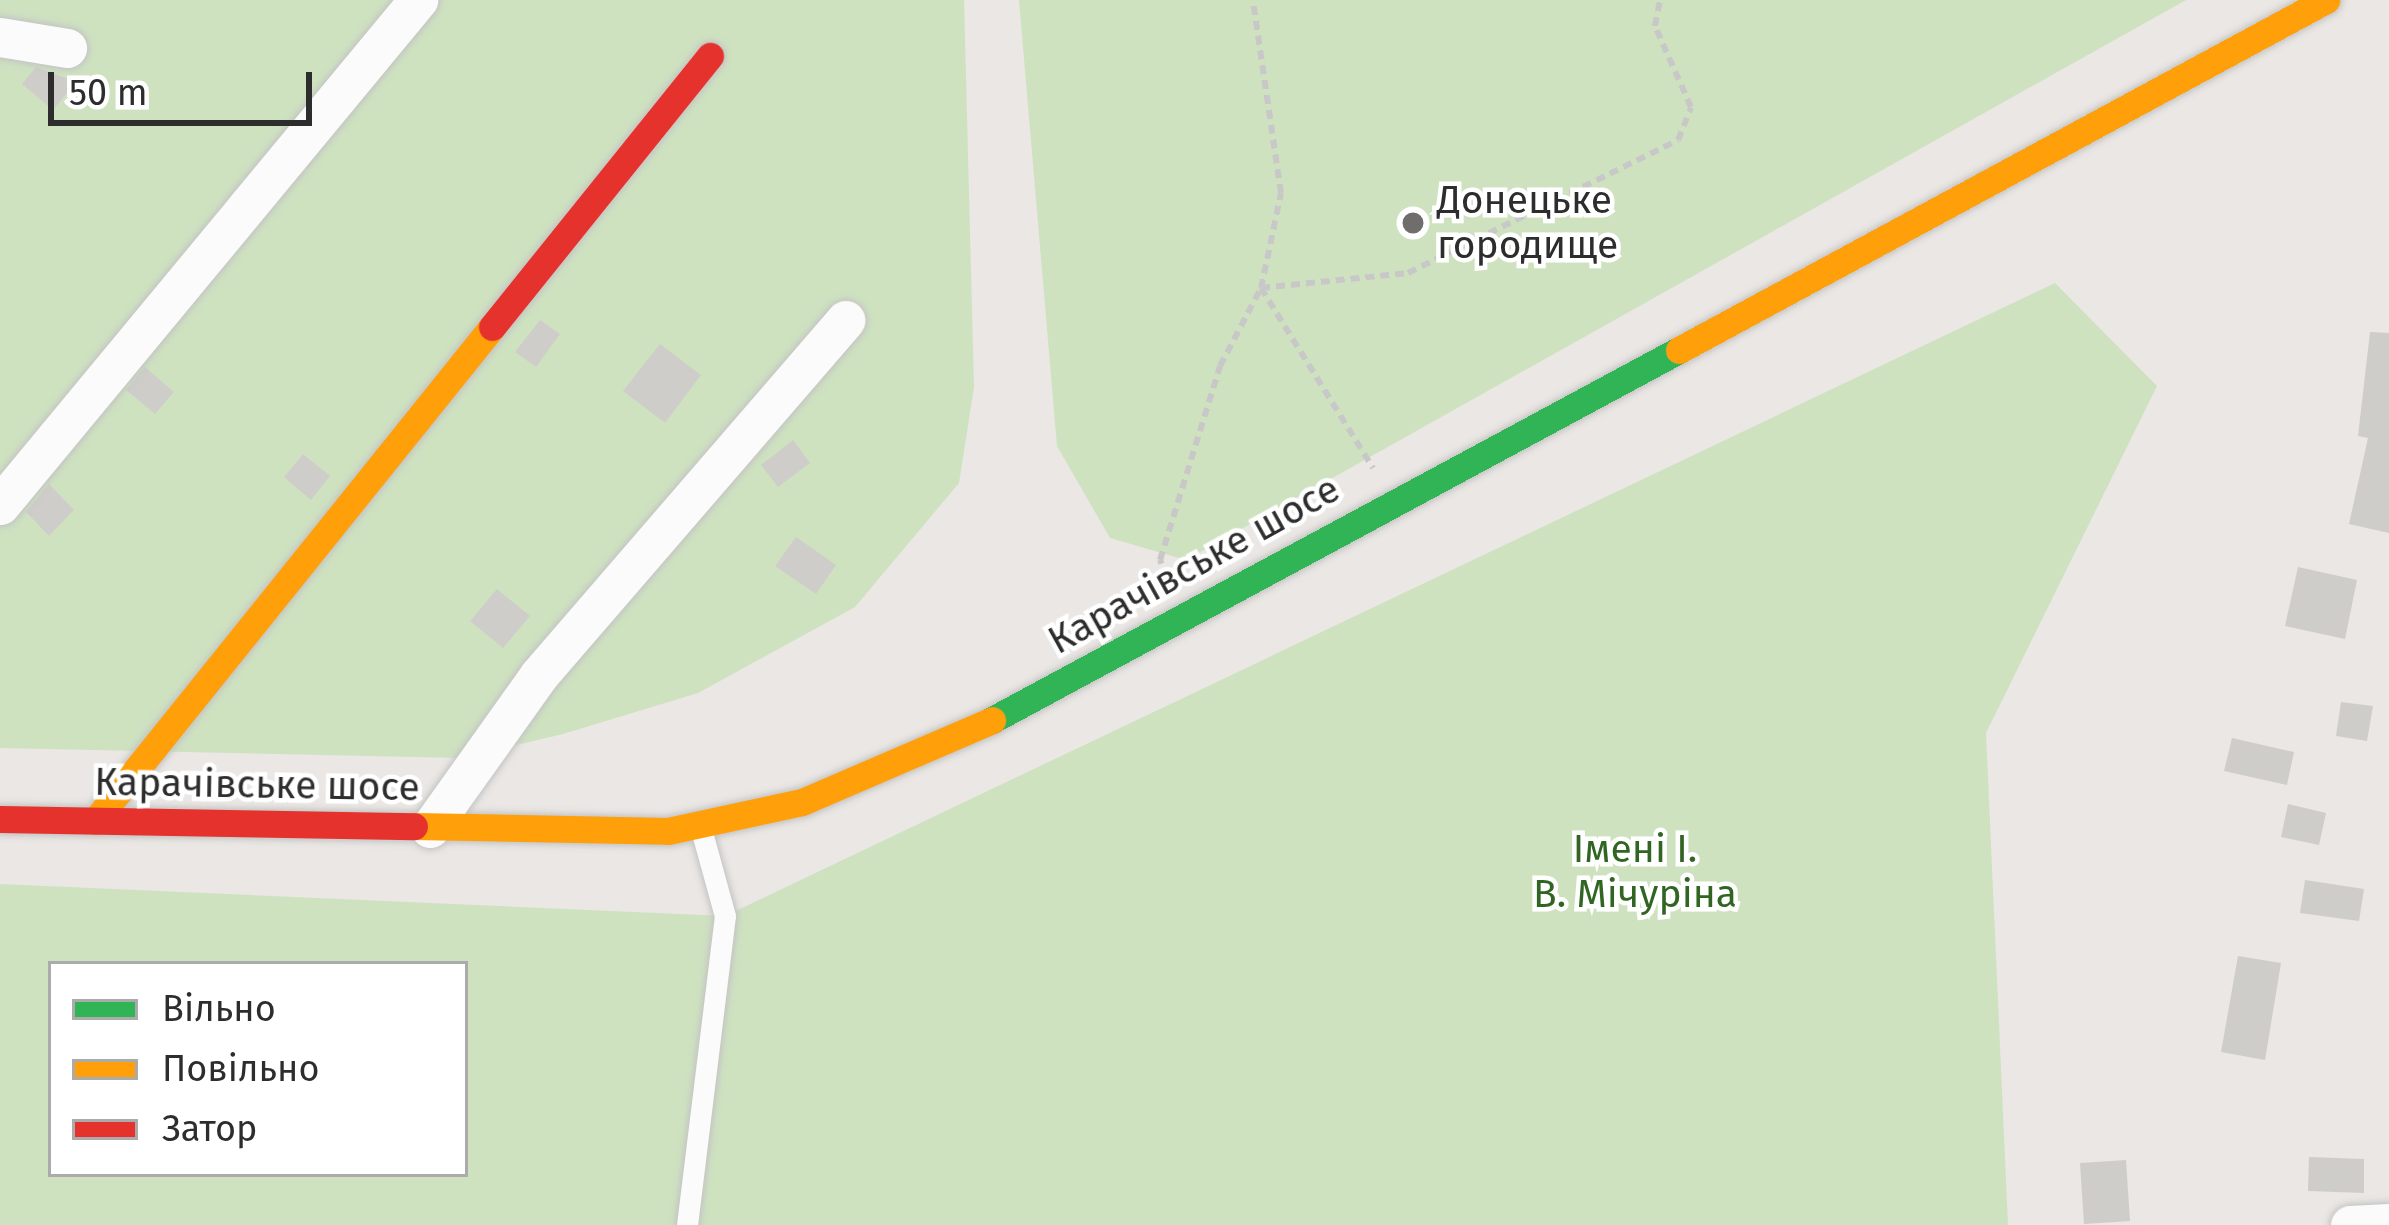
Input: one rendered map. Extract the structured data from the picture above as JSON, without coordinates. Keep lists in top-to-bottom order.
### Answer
{
  "streets": {
    "main road": ["Карачівське шосе"]
  },
  "parks": ["Імені І. В. Мічуріна"],
  "places": ["Донецьке городище"],
  "legend": ["Вільно", "Повільно", "Затор"],
  "scale_bar": "50 m"
}
